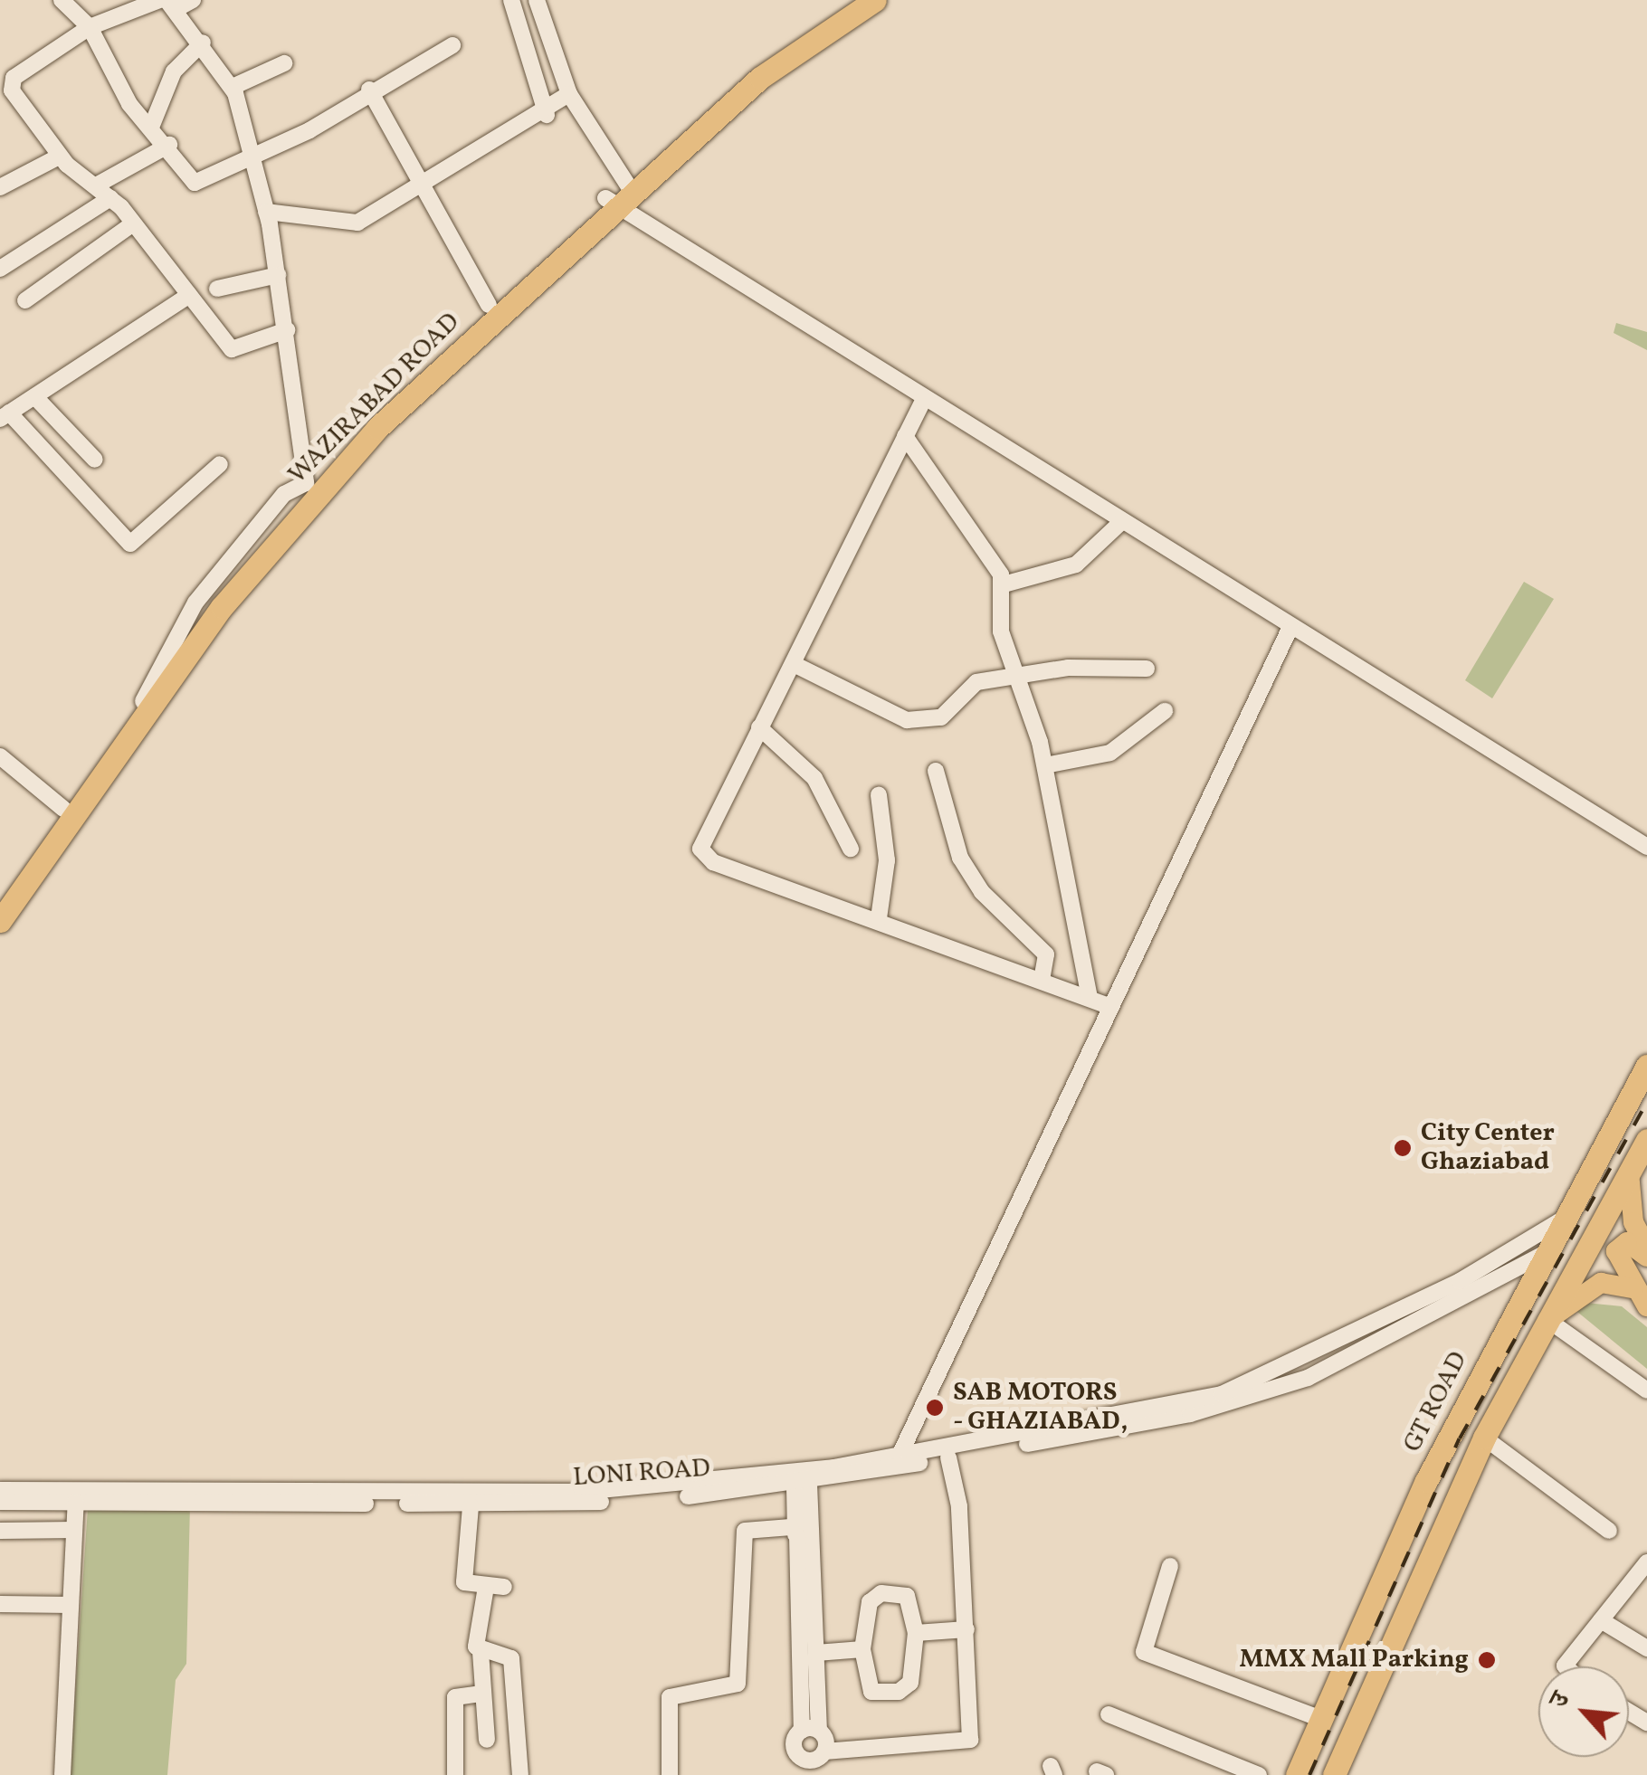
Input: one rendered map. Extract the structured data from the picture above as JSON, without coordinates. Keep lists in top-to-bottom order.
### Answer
{
  "streets": {
    "highway": ["WAZIRABAD ROAD", "GT ROAD"],
    "street": ["LONI ROAD"]
  },
  "places": ["City Center Ghaziabad", "SAB MOTORS - GHAZIABAD,", "MMX Mall Parking"],
  "north": "top left"
}
